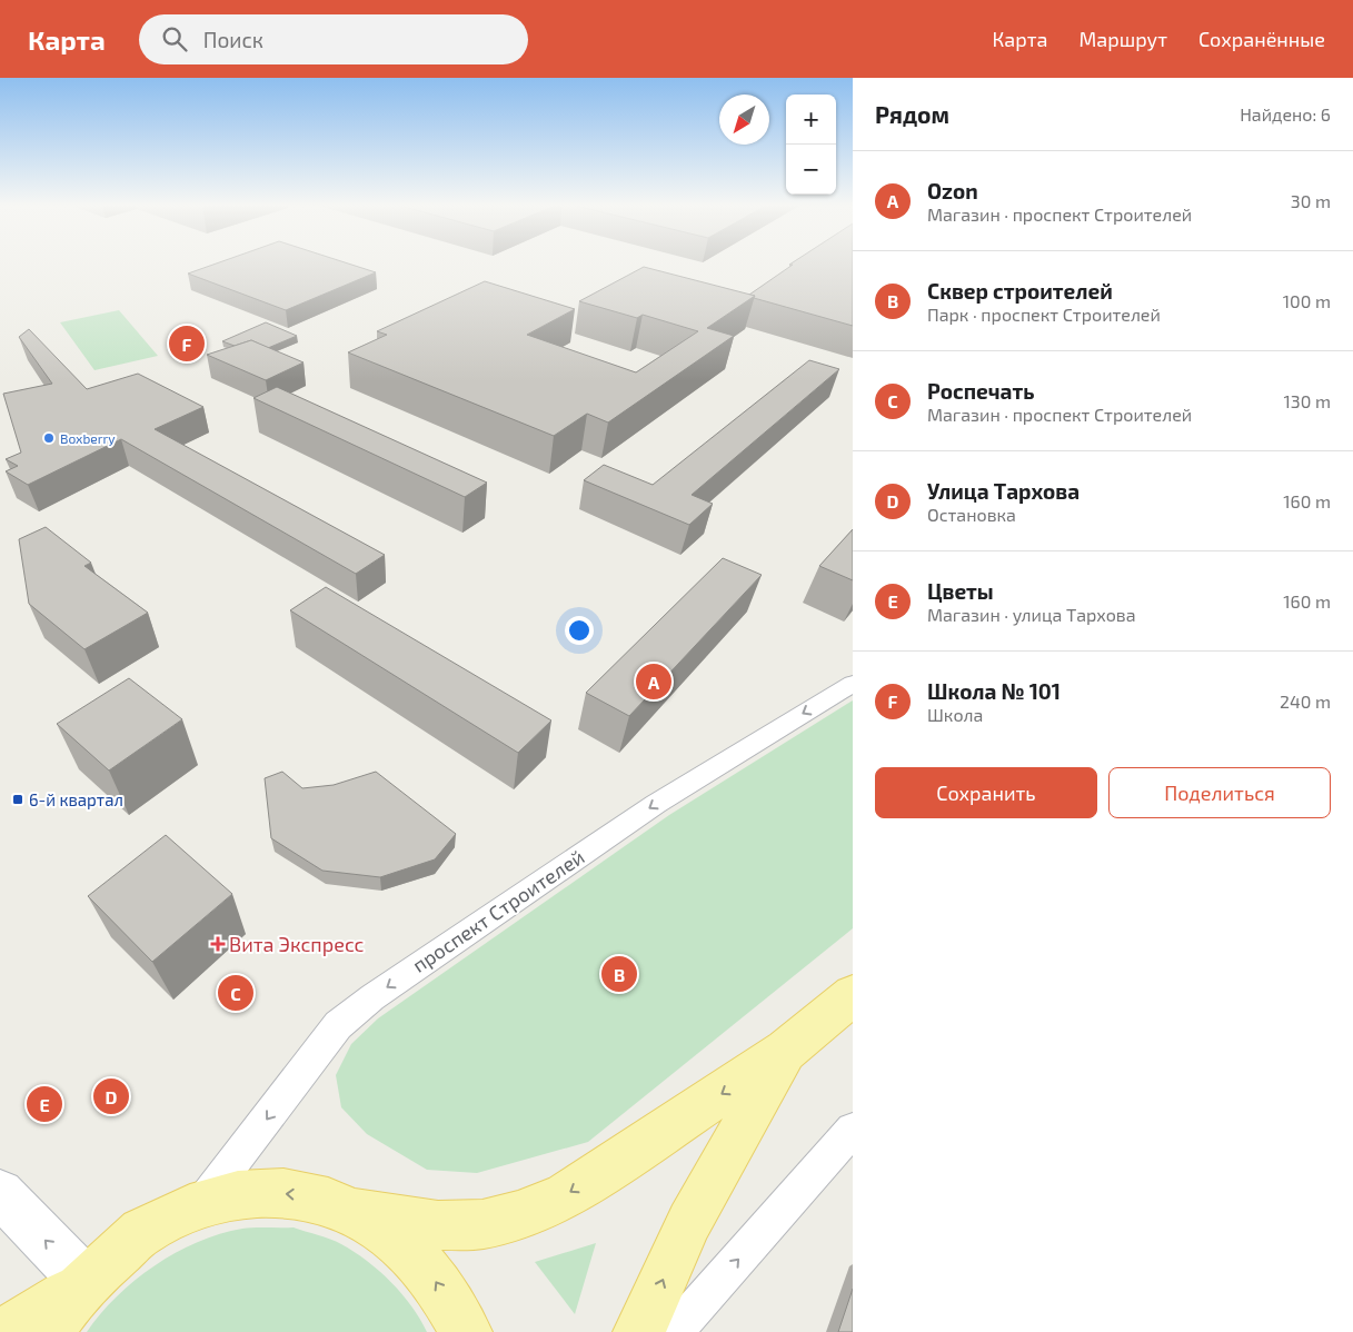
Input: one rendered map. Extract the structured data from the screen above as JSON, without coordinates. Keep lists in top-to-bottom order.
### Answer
{
  "streets": {
    "street": ["проспект Строителей"]
  },
  "one_way": ["проспект Строителей"],
  "places": {
    "other": ["Boxberry"],
    "transit": ["6-й квартал"],
    "health": ["Вита Экспресс"]
  },
  "north": "bottom left",
  "page": {
    "header": "Карта",
    "search": "Поиск",
    "nav": ["Карта", "Маршрут", "Сохранённые"],
    "heading": ["Рядом", "Найдено: 6"],
    "map_buttons": ["+", "−"],
    "list": [
      {
        "mark": "A",
        "name": "Ozon",
        "note": "Магазин · проспект Строителей",
        "value": "30 m"
      },
      {
        "mark": "B",
        "name": "Cквер cтроителей",
        "note": "Парк · проспект Строителей",
        "value": "100 m"
      },
      {
        "mark": "C",
        "name": "Роспечать",
        "note": "Магазин · проспект Строителей",
        "value": "130 m"
      },
      {
        "mark": "D",
        "name": "Улица Тархова",
        "note": "Остановка",
        "value": "160 m"
      },
      {
        "mark": "E",
        "name": "Цветы",
        "note": "Магазин · улица Тархова",
        "value": "160 m"
      },
      {
        "mark": "F",
        "name": "Школа № 101",
        "note": "Школа",
        "value": "240 m"
      }
    ],
    "pins": [
      "F",
      "A",
      "B",
      "C",
      "D",
      "E"
    ],
    "buttons": ["Сохранить", "Поделиться"]
  }
}
